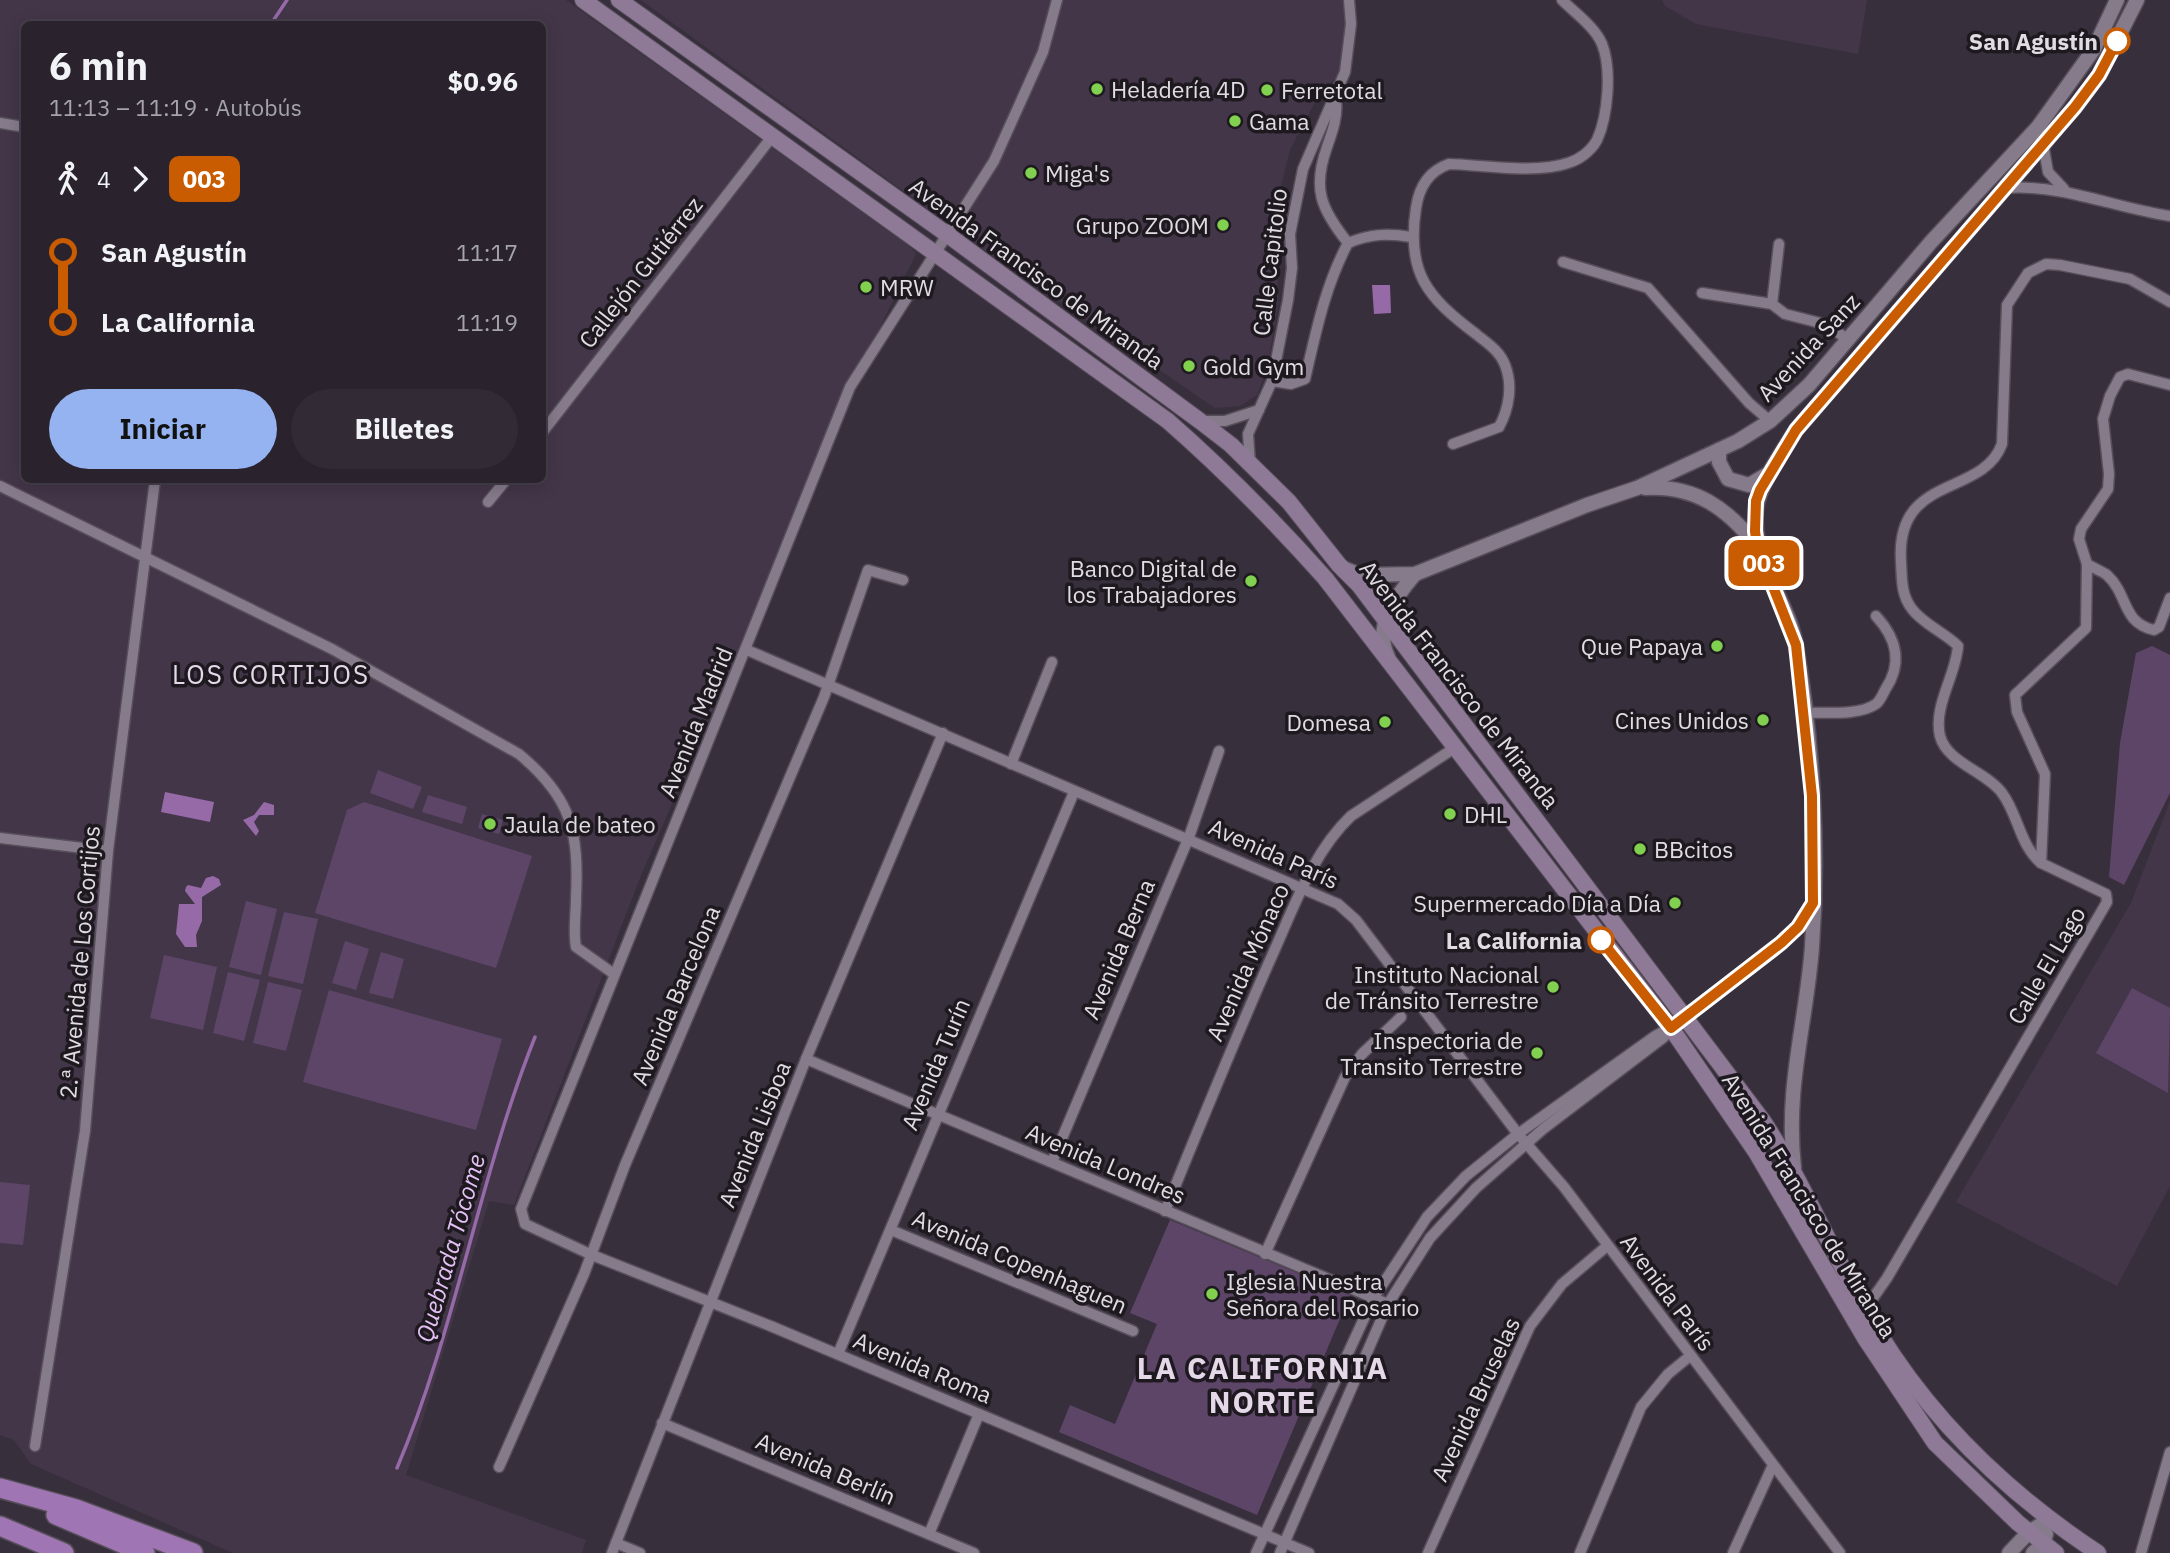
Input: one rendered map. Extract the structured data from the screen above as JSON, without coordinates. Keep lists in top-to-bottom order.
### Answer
{
  "streets": {
    "main road": ["Avenida Francisco de Miranda"],
    "street": [
      "Calle Capitolio",
      "Callejón Gutiérrez",
      "Avenida Sanz",
      "Avenida Madrid",
      "Avenida París",
      "Avenida Berna",
      "2.ª Avenida de Los Cortijos",
      "Avenida Mónaco",
      "Calle El Lago",
      "Avenida Barcelona",
      "Avenida Turín",
      "Avenida Lisboa",
      "Avenida Londres",
      "Avenida Copenhaguen",
      "Avenida Roma",
      "Avenida Bruselas",
      "Avenida Berlín"
    ]
  },
  "crossings": [
    ["Calle Capitolio", "Avenida Francisco de Miranda"],
    ["Callejón Gutiérrez", "Avenida Francisco de Miranda"],
    ["Avenida Francisco de Miranda", "Avenida Madrid"],
    ["Avenida Francisco de Miranda", "Avenida Mónaco"],
    ["Avenida Francisco de Miranda", "Calle El Lago"],
    ["Avenida Madrid", "Avenida París"],
    ["Avenida Madrid", "Avenida Roma"],
    ["Avenida París", "Avenida Berna"],
    ["Avenida París", "Avenida Mónaco"],
    ["Avenida París", "Avenida Barcelona"],
    ["Avenida París", "Avenida Turín"],
    ["Avenida París", "Avenida Lisboa"],
    ["Avenida París", "Avenida Bruselas"],
    ["Avenida Berna", "Avenida Londres"],
    ["Avenida Mónaco", "Avenida Londres"],
    ["Avenida Barcelona", "Avenida Roma"],
    ["Avenida Turín", "Avenida Londres"],
    ["Avenida Turín", "Avenida Copenhaguen"],
    ["Avenida Turín", "Avenida Roma"],
    ["Avenida Lisboa", "Avenida Londres"],
    ["Avenida Lisboa", "Avenida Roma"],
    ["Avenida Lisboa", "Avenida Berlín"]
  ],
  "districts": ["LOS CORTIJOS", "LA CALIFORNIA NORTE"],
  "water": ["Quebrada Tócome"],
  "places": [
    "San Agustín",
    "Heladería 4D",
    "Ferretotal",
    "Gama",
    "Miga's",
    "Grupo ZOOM",
    "MRW",
    "Gold Gym",
    "Banco Digital de los Trabajadores",
    "Que Papaya",
    "Cines Unidos",
    "Domesa",
    "DHL",
    "Jaula de bateo",
    "BBcitos",
    "Supermercado Día a Día",
    "La California",
    "Instituto Nacional de Tránsito Terrestre",
    "Inspectoria de Transito Terrestre",
    "Iglesia Nuestra Señora del Rosario"
  ],
  "lines": ["bus line 003"],
  "page": {
    "on_map": "003",
    "heading": ["6 min", "11:13 – 11:19 · Autobús", "$0.96"],
    "legs": ["4", "003"],
    "list": [
      {
        "name": "San Agustín",
        "value": "11:17"
      },
      {
        "name": "La California",
        "value": "11:19"
      }
    ],
    "buttons": ["Iniciar", "Billetes"]
  }
}
